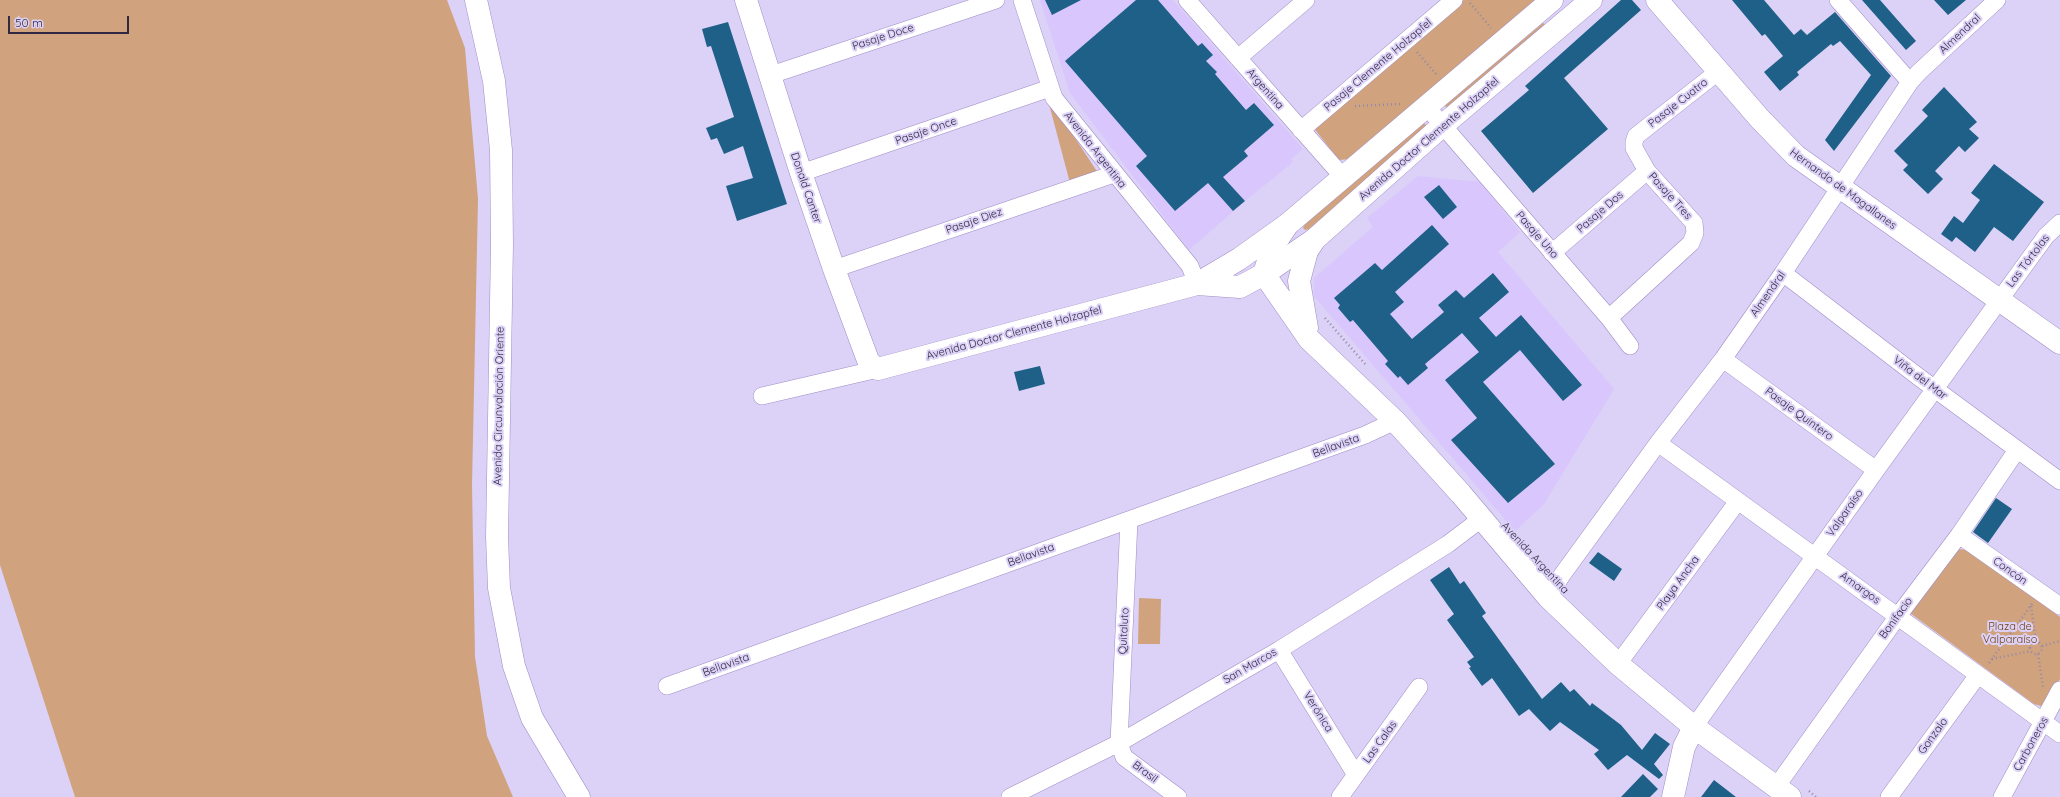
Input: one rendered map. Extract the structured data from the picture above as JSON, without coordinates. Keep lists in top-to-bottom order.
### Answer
{
  "streets": {
    "main road": [
      "Avenida Doctor Clemente Holzapfel",
      "Avenida Argentina",
      "Donald Canter",
      "Hernando de Magallanes",
      "Avenida Circunvalación Oriente"
    ],
    "street": [
      "Almendral",
      "Pasaje Doce",
      "Pasaje Clemente Holzapfel",
      "Argentina",
      "Pasaje Cuatro",
      "Pasaje Once",
      "Pasaje Tres",
      "Pasaje Dos",
      "Pasaje Diez",
      "Pasaje Uno",
      "Las Tórtolas",
      "Viña del Mar",
      "Pasaje Quintero",
      "Bellavista",
      "Valparaíso",
      "Concón",
      "Playa Ancha",
      "Amargos",
      "Bonifacio",
      "Quitaluto",
      "San Marcos",
      "Verónica",
      "Gonzalo",
      "Las Calas",
      "Carboneros",
      "Brasil"
    ]
  },
  "crossings": [
    ["Almendral", "Avenida Argentina"],
    ["Almendral", "Hernando de Magallanes"],
    ["Almendral", "Viña del Mar"],
    ["Almendral", "Pasaje Quintero"],
    ["Almendral", "Amargos"],
    ["Pasaje Doce", "Donald Canter"],
    ["Pasaje Clemente Holzapfel", "Argentina"],
    ["Pasaje Cuatro", "Hernando de Magallanes"],
    ["Pasaje Cuatro", "Pasaje Tres"],
    ["Pasaje Once", "Avenida Argentina"],
    ["Pasaje Once", "Donald Canter"],
    ["Avenida Doctor Clemente Holzapfel", "Avenida Argentina"],
    ["Avenida Doctor Clemente Holzapfel", "Donald Canter"],
    ["Avenida Doctor Clemente Holzapfel", "Pasaje Uno"],
    ["Avenida Argentina", "Pasaje Diez"],
    ["Avenida Argentina", "Bellavista"],
    ["Avenida Argentina", "Valparaíso"],
    ["Avenida Argentina", "Playa Ancha"],
    ["Avenida Argentina", "Bonifacio"],
    ["Avenida Argentina", "San Marcos"],
    ["Donald Canter", "Pasaje Diez"],
    ["Hernando de Magallanes", "Las Tórtolas"],
    ["Hernando de Magallanes", "Valparaíso"],
    ["Pasaje Tres", "Pasaje Dos"],
    ["Pasaje Tres", "Pasaje Uno"],
    ["Pasaje Dos", "Pasaje Uno"],
    ["Las Tórtolas", "Valparaíso"],
    ["Viña del Mar", "Valparaíso"],
    ["Viña del Mar", "Bonifacio"],
    ["Pasaje Quintero", "Valparaíso"],
    ["Bellavista", "Quitaluto"],
    ["Valparaíso", "Amargos"],
    ["Concón", "Bonifacio"],
    ["Playa Ancha", "Amargos"],
    ["Amargos", "Bonifacio"],
    ["Amargos", "Gonzalo"],
    ["Amargos", "Carboneros"],
    ["Quitaluto", "San Marcos"],
    ["Quitaluto", "Brasil"],
    ["San Marcos", "Verónica"],
    ["San Marcos", "Brasil"],
    ["Verónica", "Las Calas"]
  ],
  "parks": ["Plaza de Valparaíso"],
  "scale_bar": "50 m"
}
